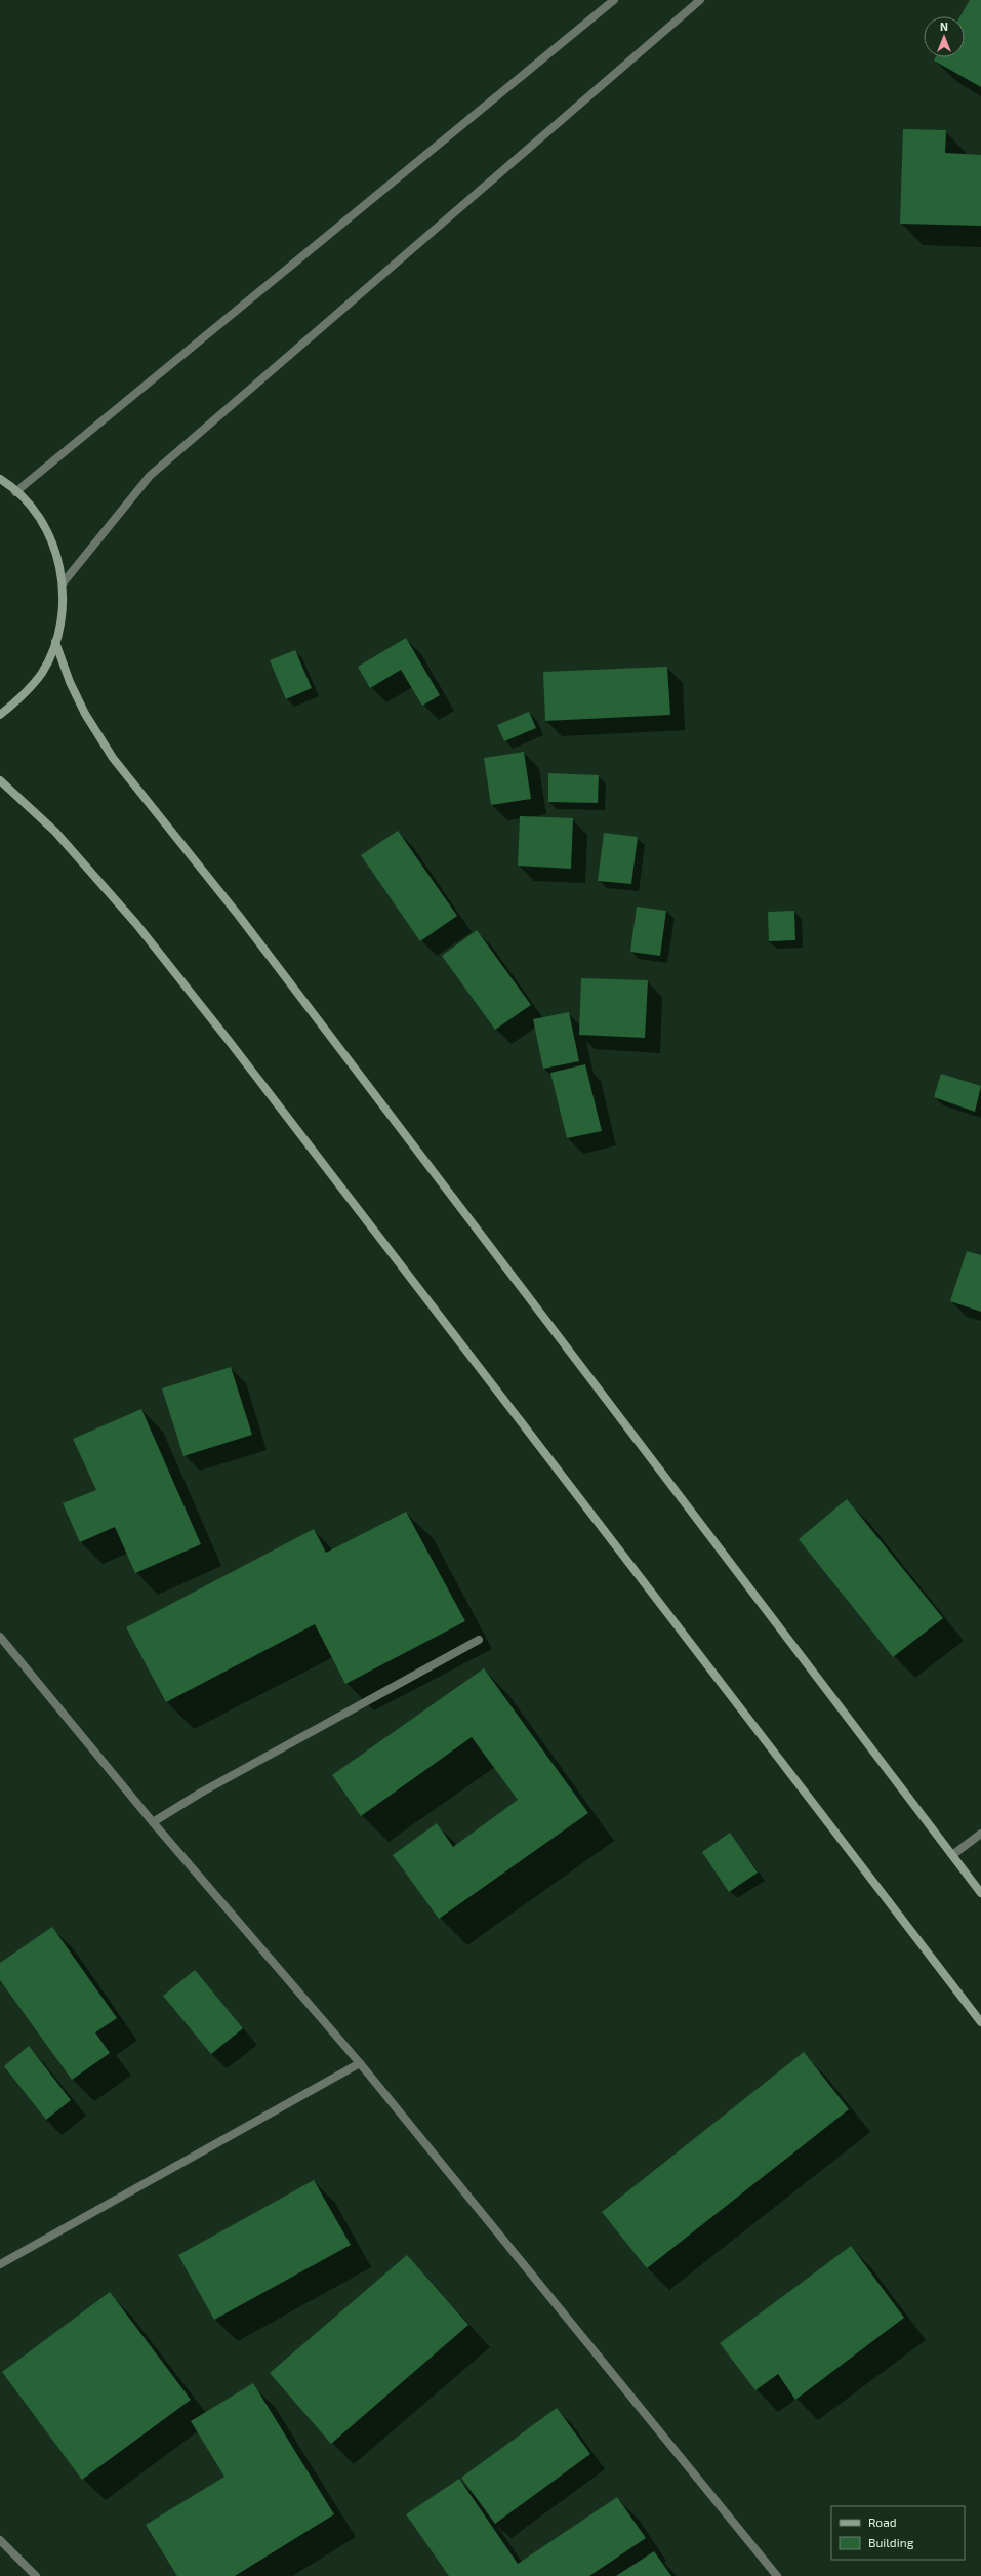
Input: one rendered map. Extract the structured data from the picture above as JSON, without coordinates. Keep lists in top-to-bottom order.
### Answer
{
  "legend": ["Road", "Building"],
  "north": "top"
}
